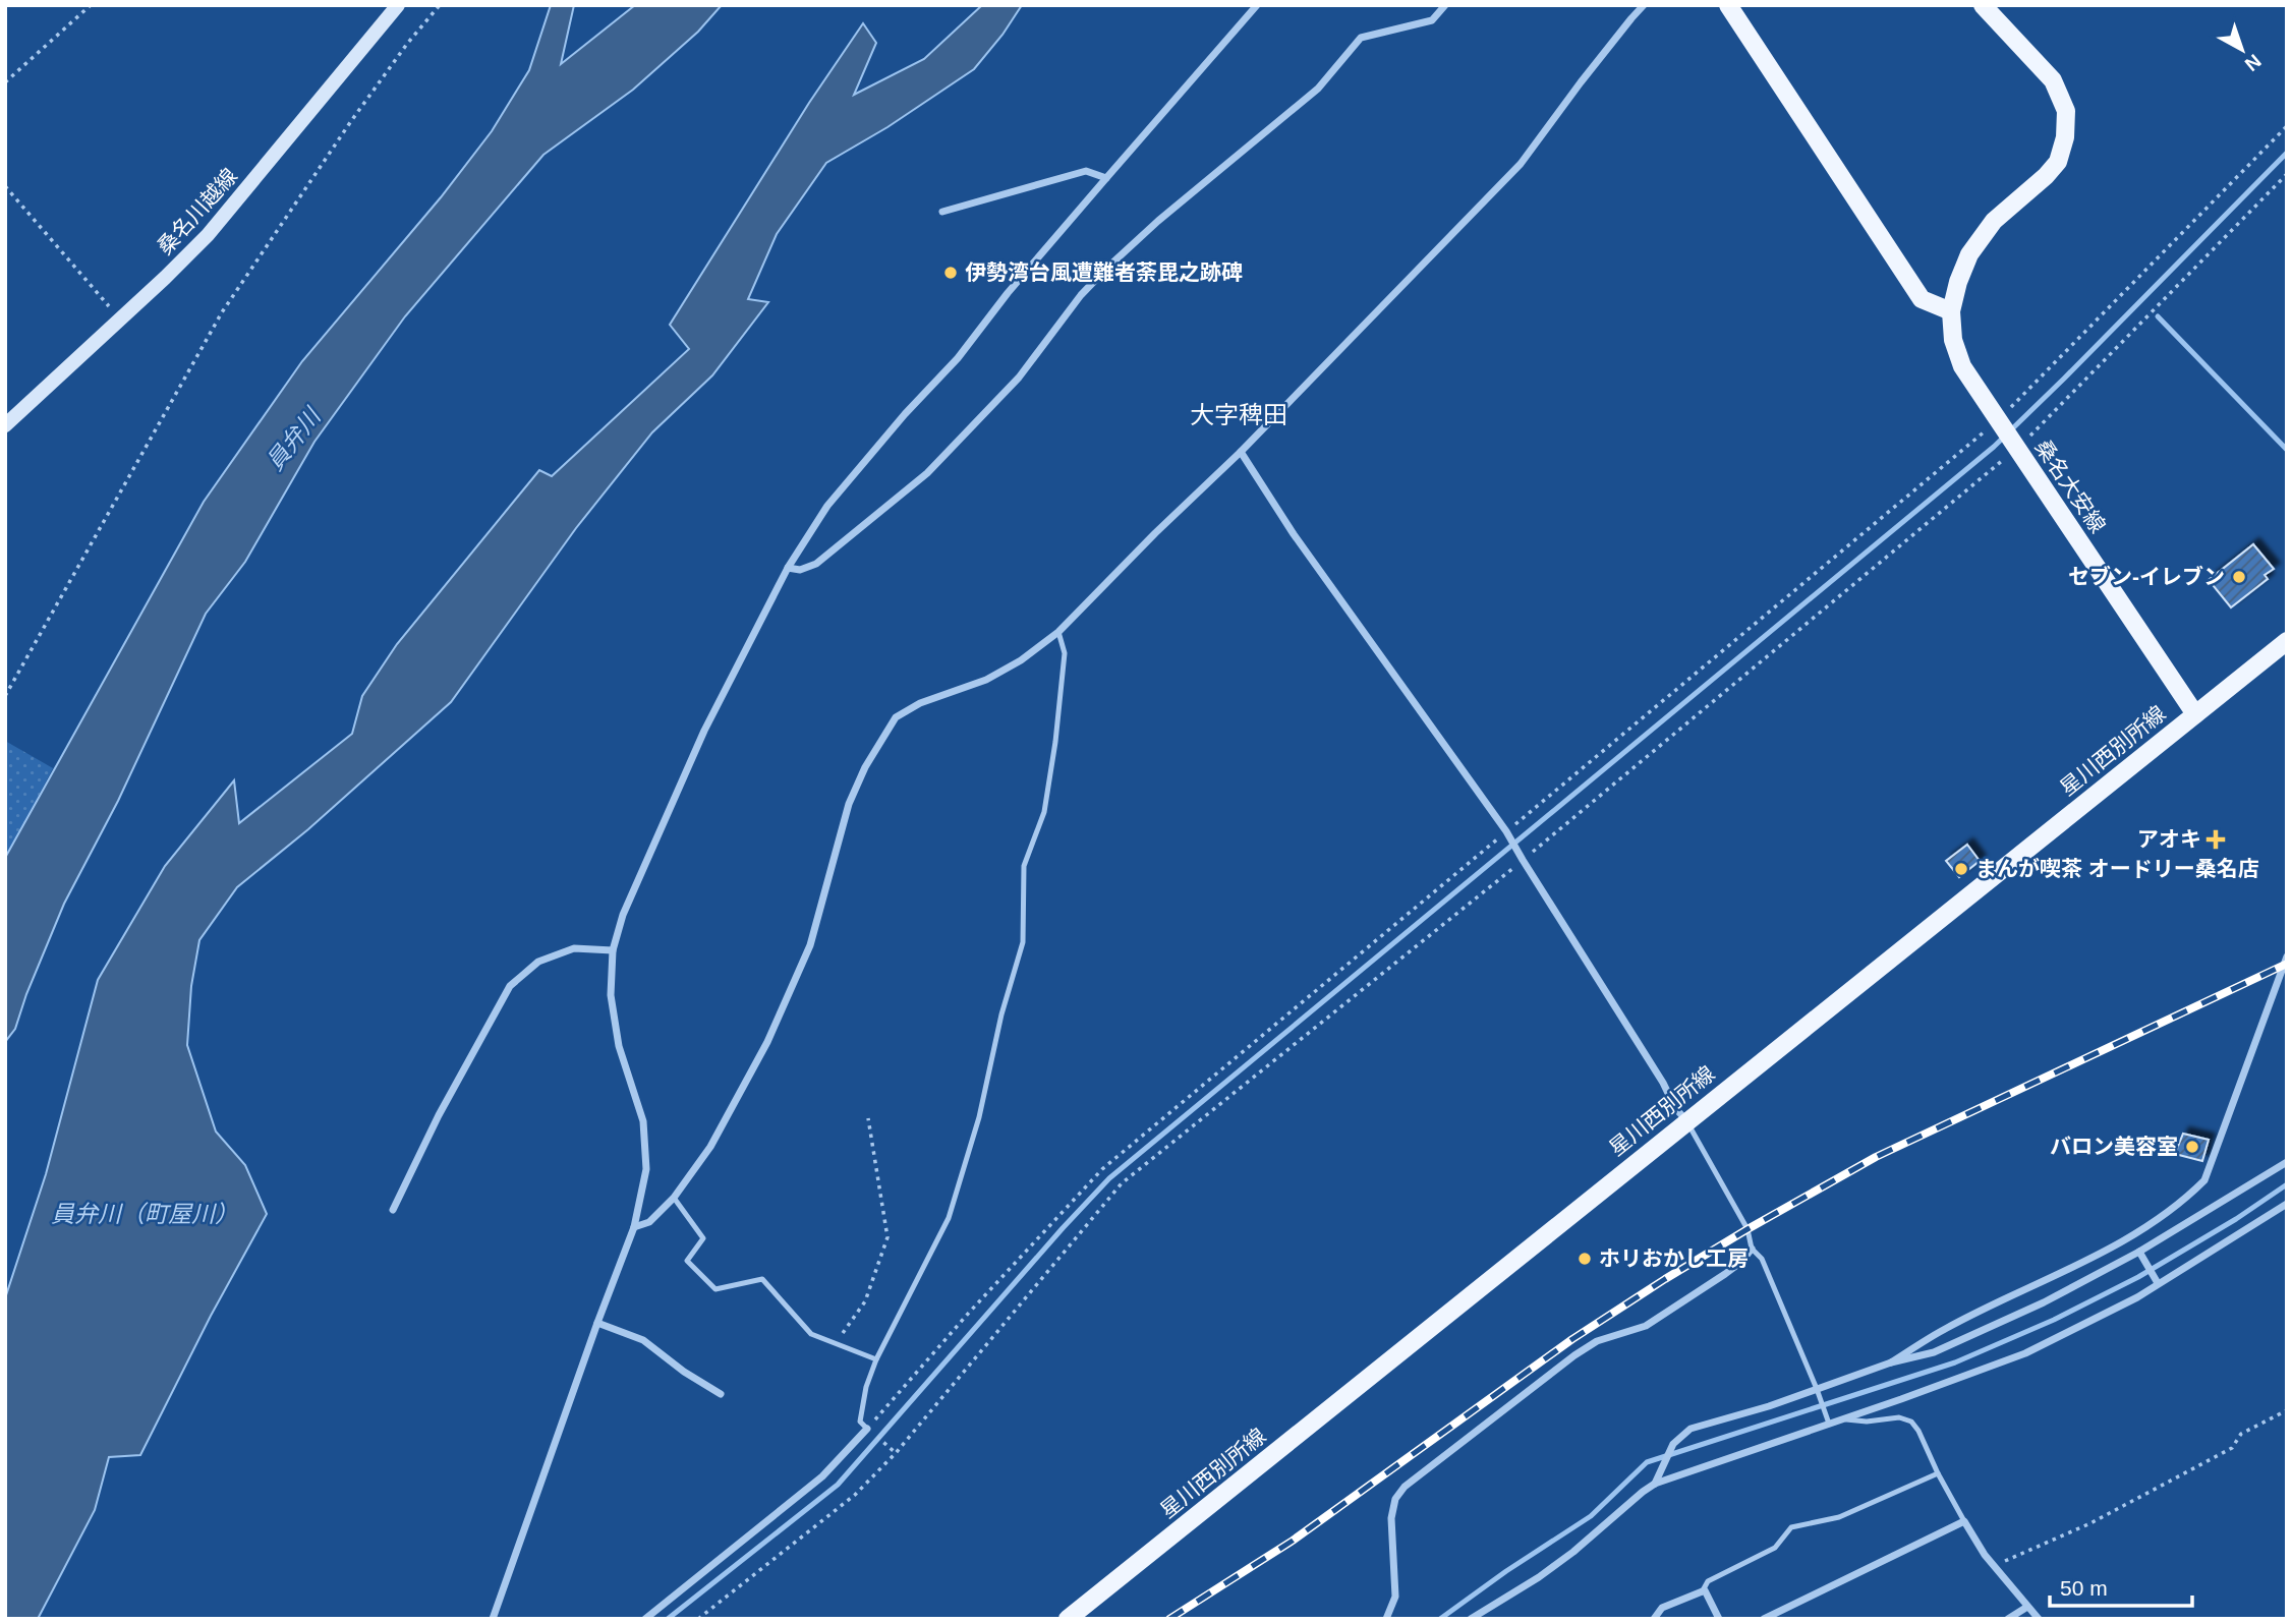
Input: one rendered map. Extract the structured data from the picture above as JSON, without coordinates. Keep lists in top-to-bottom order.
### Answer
{
  "streets": {
    "main road": ["桑名川越線", "桑名大安線", "星川西別所線"]
  },
  "crossings": [
    ["桑名大安線", "星川西別所線"]
  ],
  "districts": ["大字稗田"],
  "water": ["員弁川", "員弁川（町屋川）"],
  "places": {
    "other": [
      "伊勢湾台風遭難者荼毘之跡碑",
      "セブン-イレブン",
      "まんが喫茶 オードリー桑名店",
      "バロン美容室",
      "ホリおかし工房"
    ],
    "health": ["アオキ"]
  },
  "scale_bar": "50 m",
  "north": "bottom right"
}
